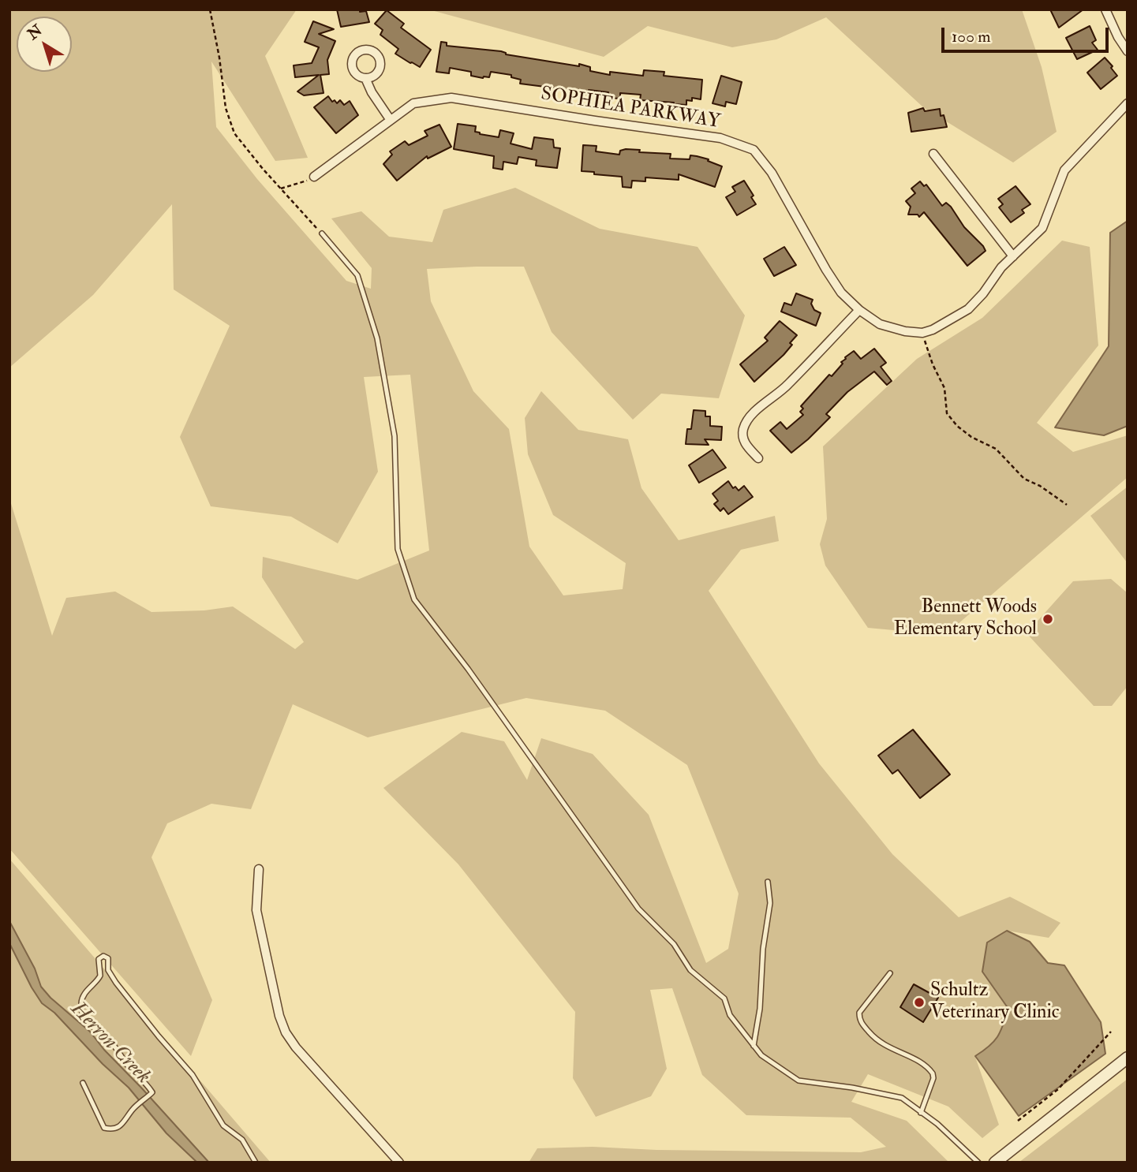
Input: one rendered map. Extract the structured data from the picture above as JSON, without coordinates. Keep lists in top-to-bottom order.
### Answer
{
  "streets": {
    "street": ["SOPHIEA PARKWAY"]
  },
  "water": ["Herron Creek"],
  "places": ["Bennett Woods Elementary School", "Schultz Veterinary Clinic"],
  "scale_bar": "100 m",
  "north": "top left"
}
